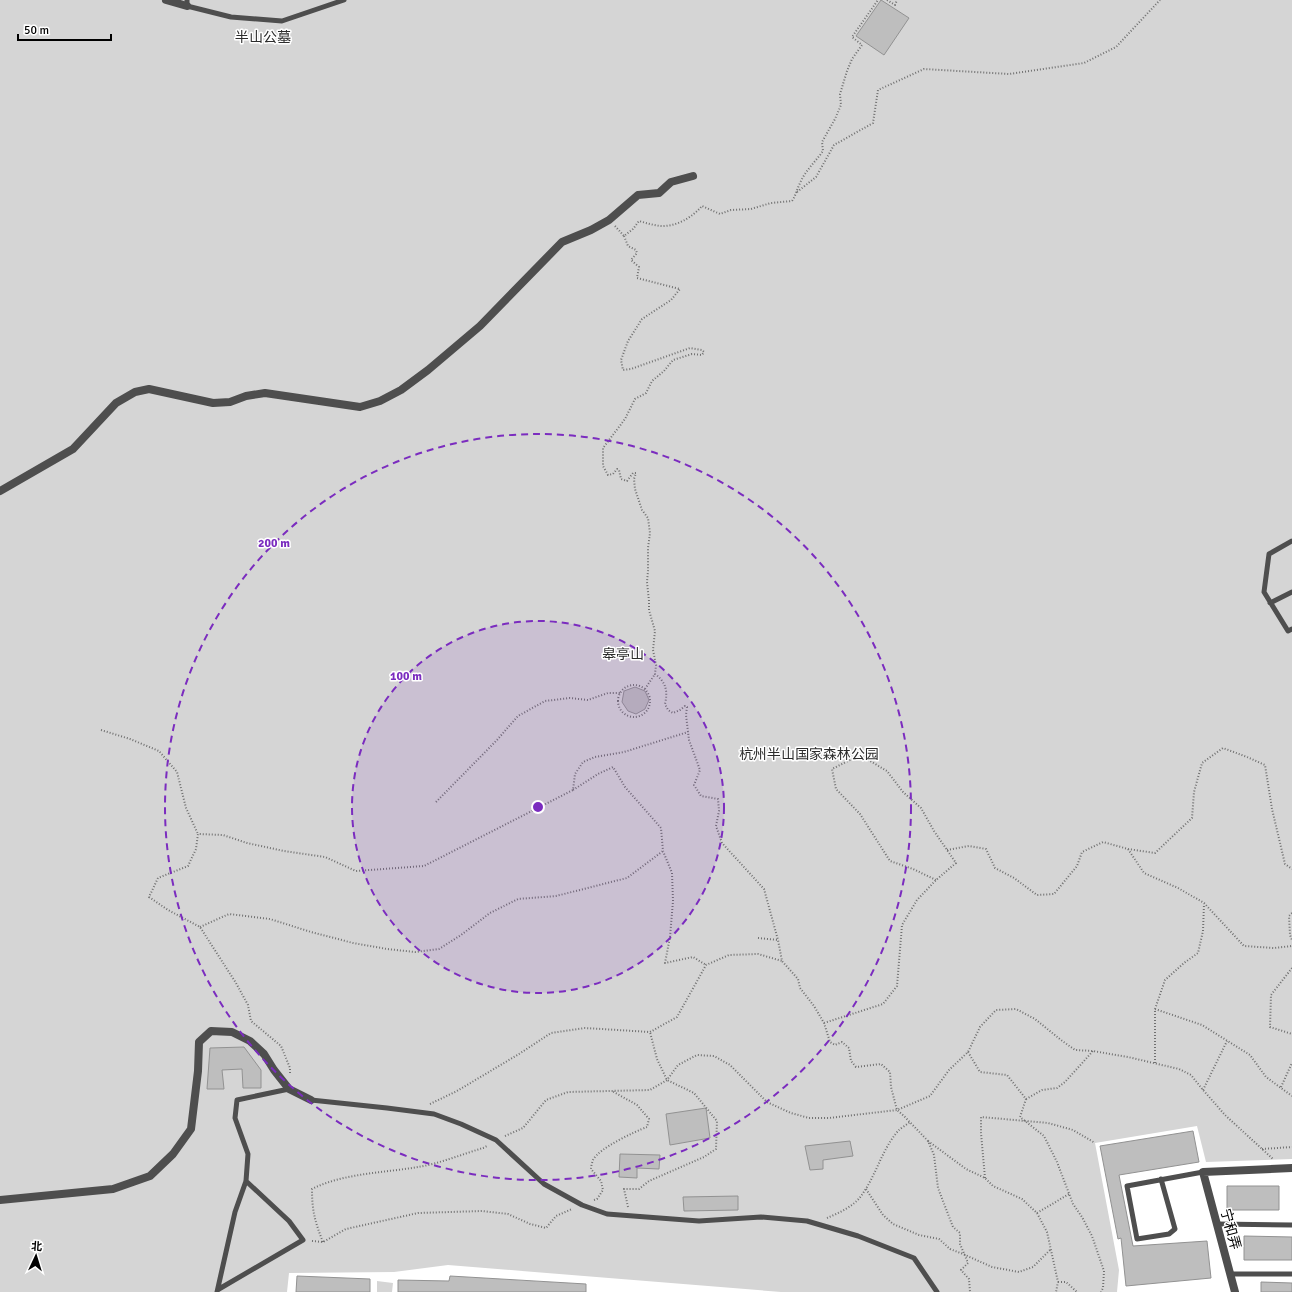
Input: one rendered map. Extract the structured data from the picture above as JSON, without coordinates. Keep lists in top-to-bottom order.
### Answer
{
  "streets": {
    "street": ["宁和弄"]
  },
  "parks": ["半山公墓", "皋亭山", "杭州半山国家森林公园"],
  "scale_bar": "50 m",
  "north": "top",
  "rings": ["200 m", "100 m"]
}
